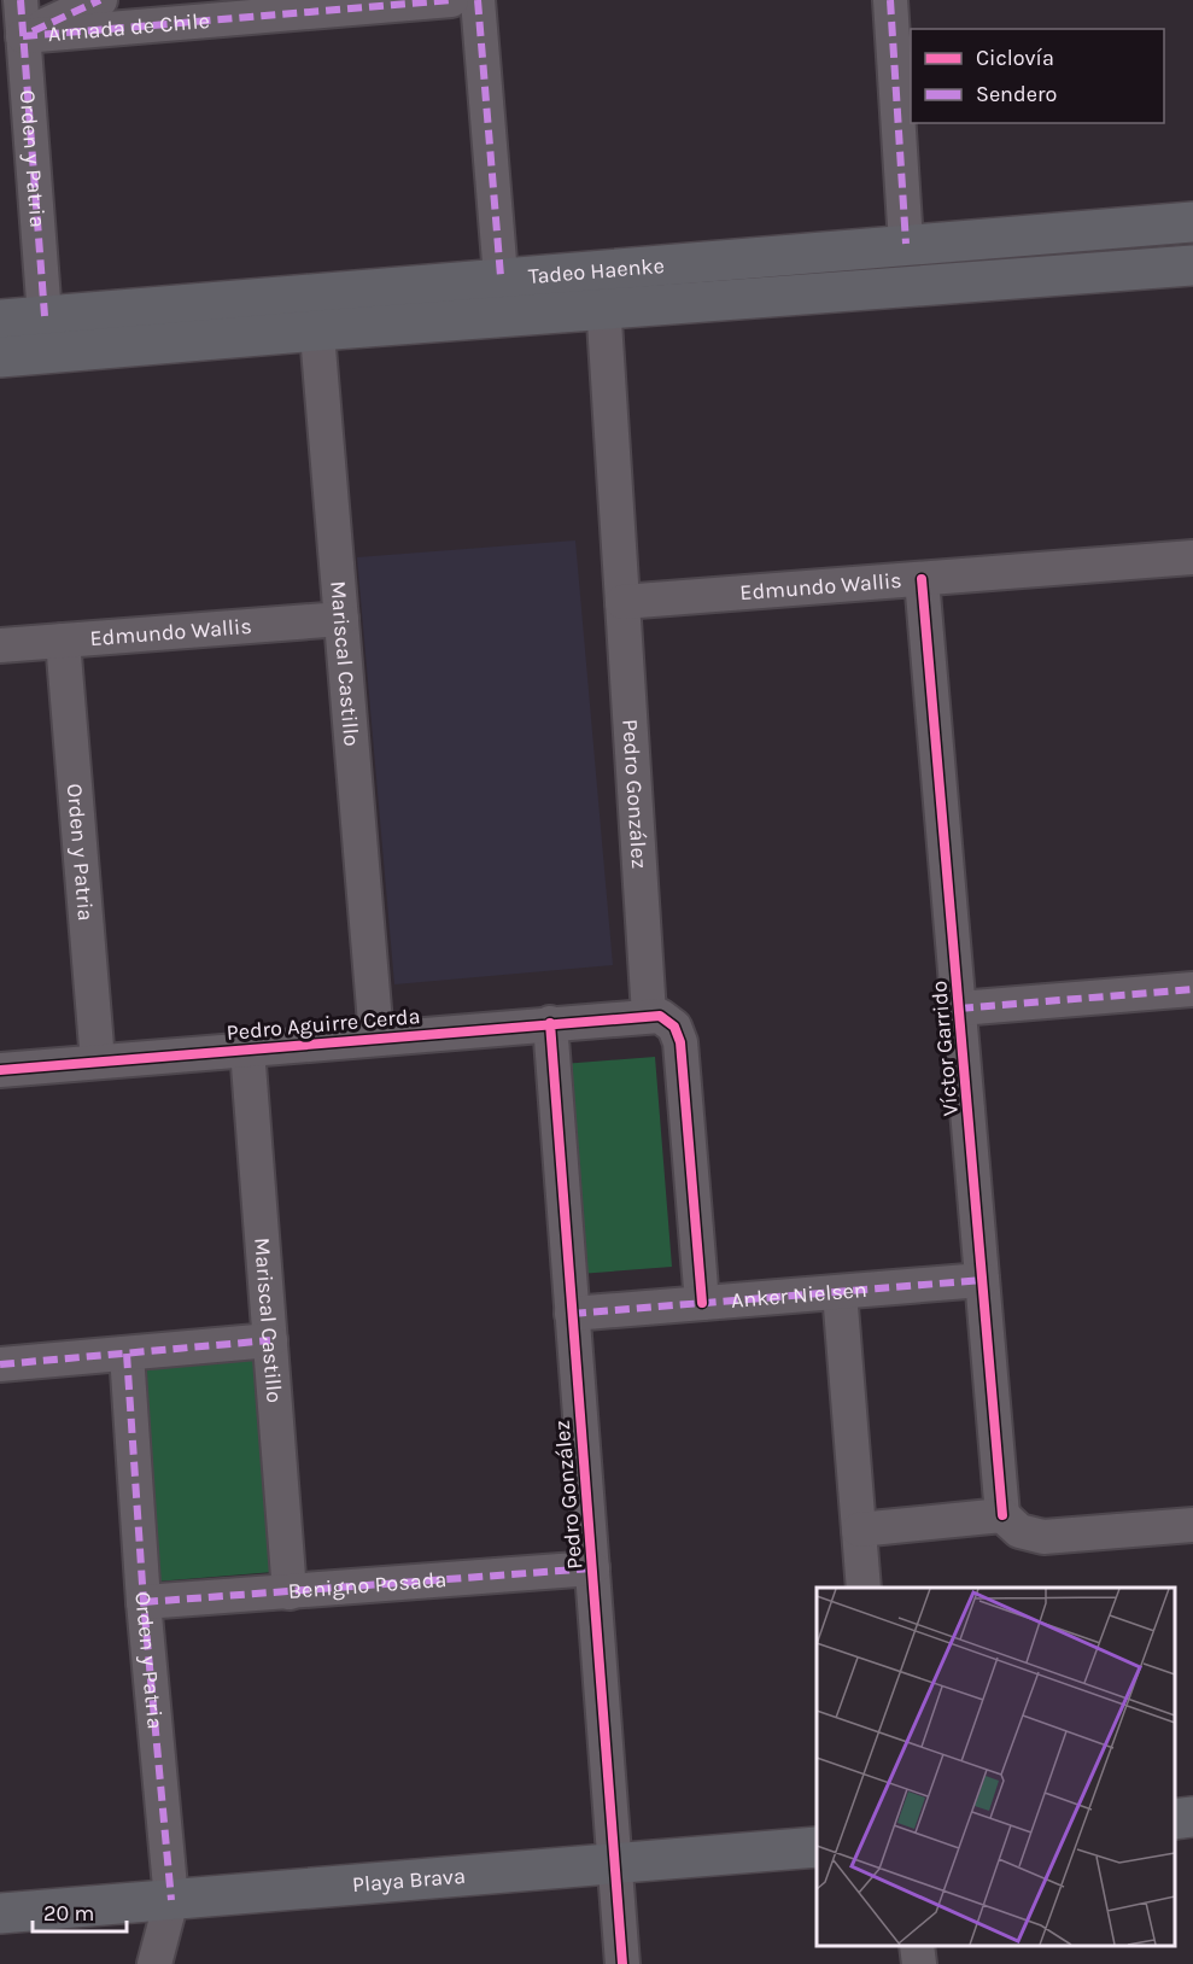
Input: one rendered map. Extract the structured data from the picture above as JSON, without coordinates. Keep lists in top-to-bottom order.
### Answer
{
  "streets": {
    "main road": ["Tadeo Haenke", "Playa Brava"],
    "street": [
      "Armada de Chile",
      "Orden y Patria",
      "Edmundo Wallis",
      "Mariscal Castillo",
      "Pedro González",
      "Pedro Aguirre Cerda",
      "Víctor Garrido",
      "Anker Nielsen",
      "Benigno Posada"
    ]
  },
  "crossings": [
    ["Armada de Chile", "Orden y Patria"],
    ["Orden y Patria", "Tadeo Haenke"],
    ["Orden y Patria", "Edmundo Wallis"],
    ["Orden y Patria", "Pedro Aguirre Cerda"],
    ["Orden y Patria", "Benigno Posada"],
    ["Orden y Patria", "Playa Brava"],
    ["Tadeo Haenke", "Mariscal Castillo"],
    ["Tadeo Haenke", "Pedro González"],
    ["Edmundo Wallis", "Mariscal Castillo"],
    ["Edmundo Wallis", "Pedro González"],
    ["Edmundo Wallis", "Víctor Garrido"],
    ["Mariscal Castillo", "Pedro Aguirre Cerda"],
    ["Mariscal Castillo", "Benigno Posada"],
    ["Pedro González", "Pedro Aguirre Cerda"],
    ["Pedro González", "Anker Nielsen"],
    ["Pedro González", "Benigno Posada"],
    ["Pedro González", "Playa Brava"],
    ["Víctor Garrido", "Anker Nielsen"]
  ],
  "legend": ["Ciclovía", "Sendero"],
  "scale_bar": "20 m"
}
